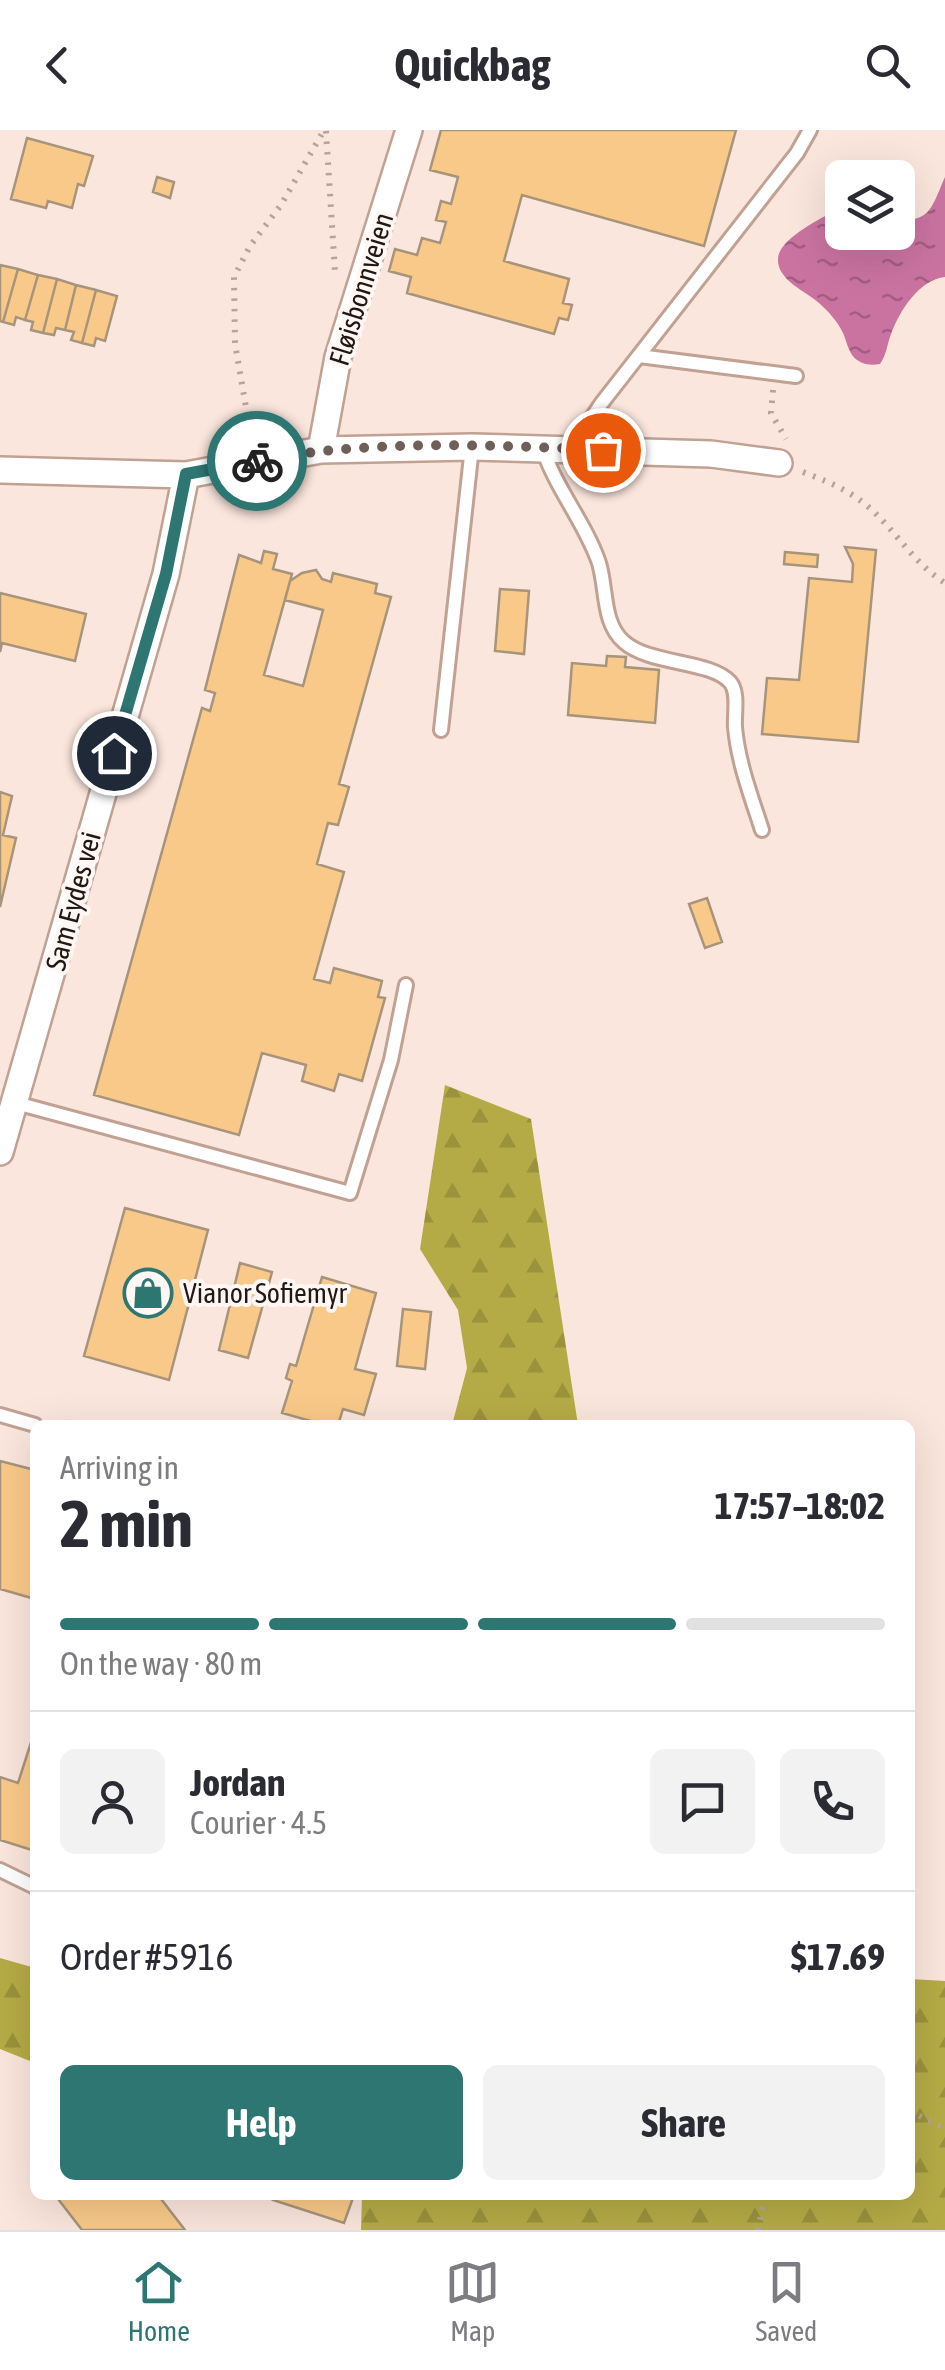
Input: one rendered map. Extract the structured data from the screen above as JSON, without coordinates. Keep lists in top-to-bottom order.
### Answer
{
  "streets": {
    "street": ["Fløisbonnveien", "Sam Eydes vei"]
  },
  "places": {
    "shop": ["Vianor Sofiemyr"]
  },
  "page": {
    "header": "Quickbag",
    "heading": ["2 min", "Arriving in", "17:57–18:02"],
    "panel": [
      "Jordan",
      "Courier · 4.5",
      "Order #5916",
      "$17.69"
    ],
    "bar": "On the way · 80 m",
    "buttons": ["Help", "Share"],
    "tabs": ["Home", "Map", "Saved"]
  }
}
